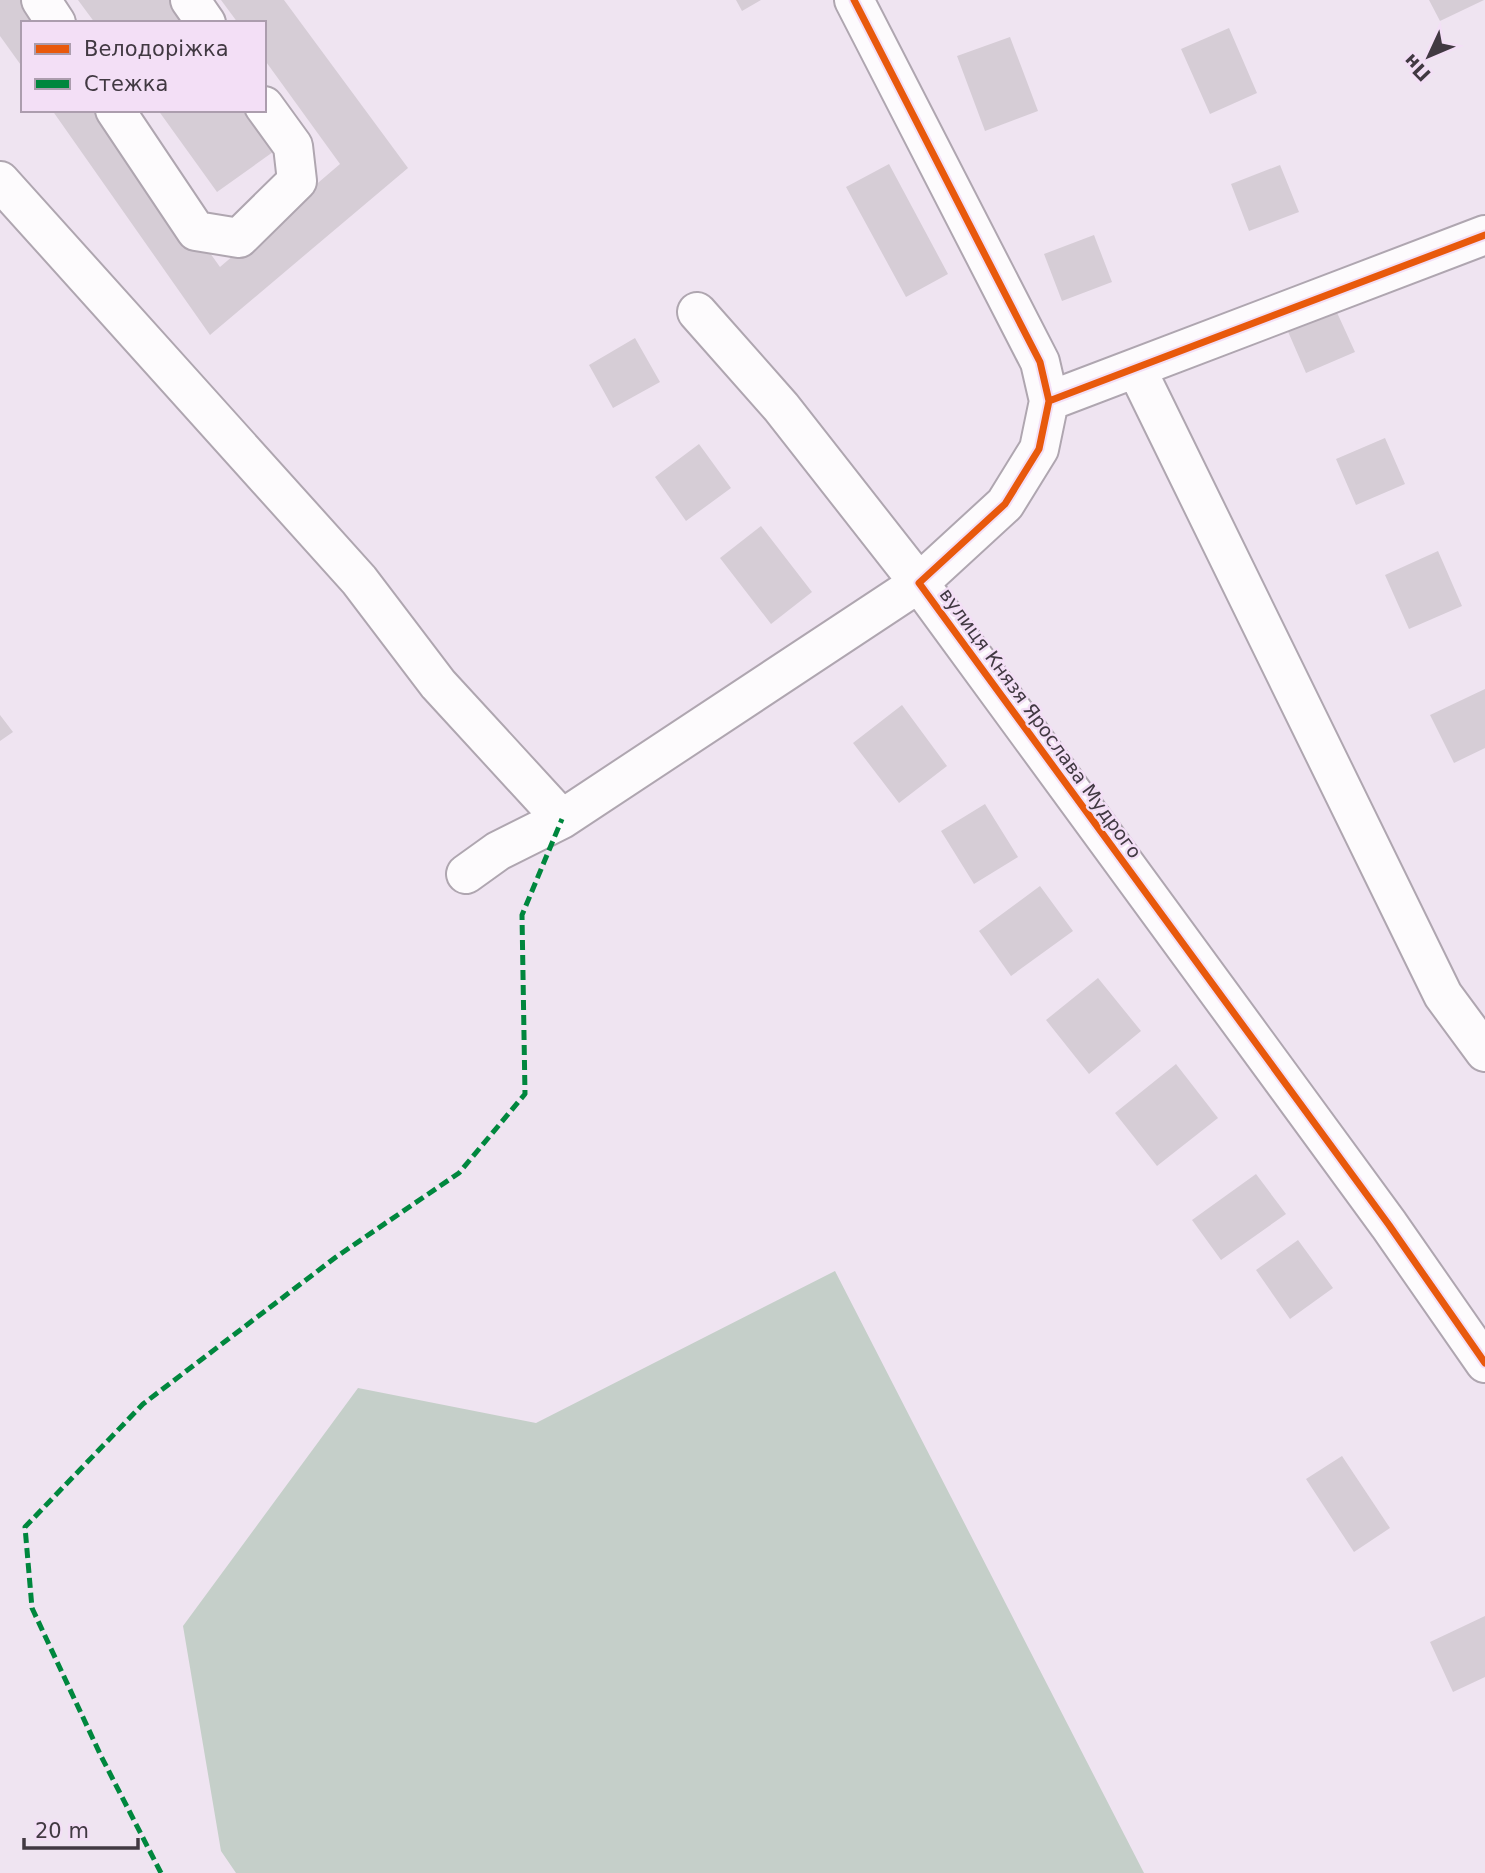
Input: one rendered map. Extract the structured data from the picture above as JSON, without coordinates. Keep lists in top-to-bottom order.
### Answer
{
  "streets": {
    "street": ["вулиця Князя Ярослава Мудрого"]
  },
  "legend": ["Велодоріжка", "Стежка"],
  "scale_bar": "20 m",
  "north": "bottom left"
}
